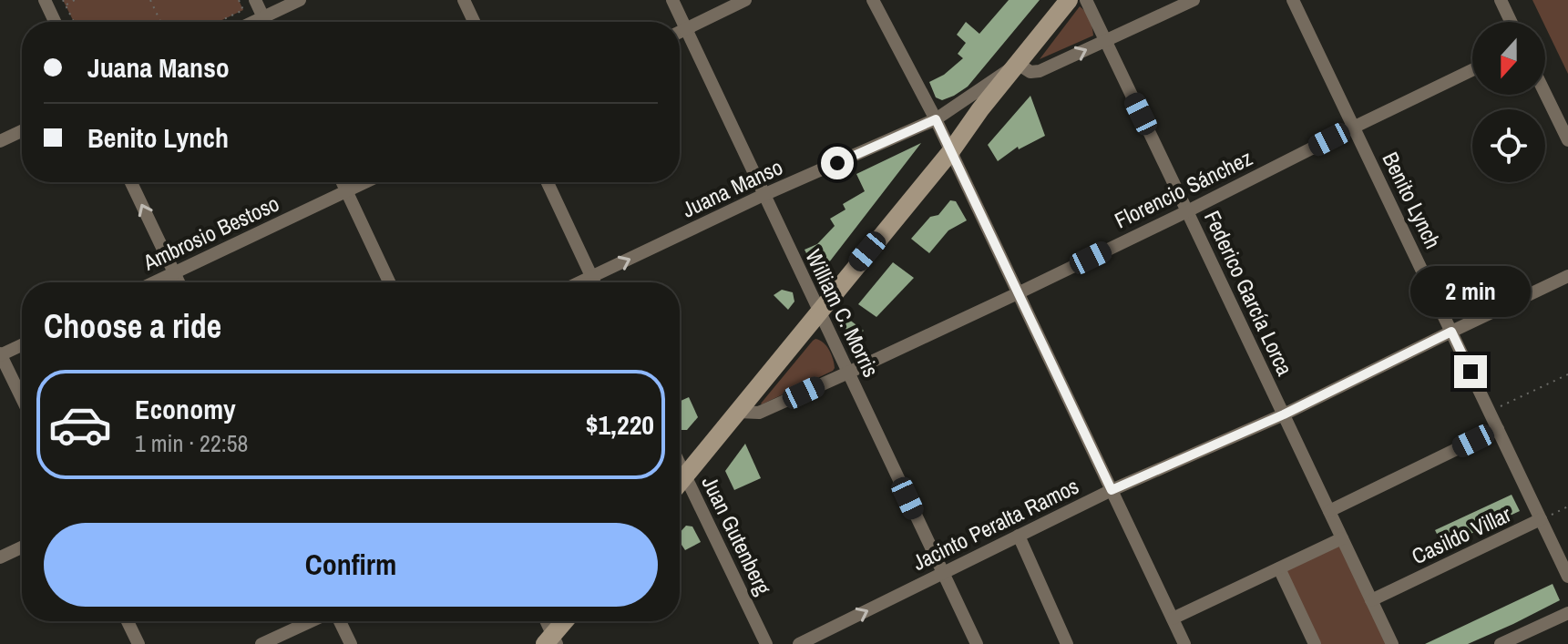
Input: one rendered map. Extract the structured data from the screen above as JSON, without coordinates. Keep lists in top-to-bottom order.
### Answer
{
  "streets": {
    "street": [
      "Juana Manso",
      "Florencio Sánchez",
      "Benito Lynch",
      "Ambrosio Bestoso",
      "Federico García Lorca",
      "William C. Morris",
      "Jacinto Peralta Ramos",
      "Juan Gutenberg",
      "Casildo Villar"
    ]
  },
  "crossings": [
    ["Juana Manso", "William C. Morris"],
    ["Florencio Sánchez", "Benito Lynch"],
    ["Florencio Sánchez", "Federico García Lorca"],
    ["Florencio Sánchez", "William C. Morris"],
    ["Benito Lynch", "Jacinto Peralta Ramos"],
    ["Benito Lynch", "Casildo Villar"],
    ["Federico García Lorca", "Jacinto Peralta Ramos"],
    ["Federico García Lorca", "Casildo Villar"],
    ["William C. Morris", "Jacinto Peralta Ramos"]
  ],
  "one_way": ["Juana Manso"],
  "north": "bottom",
  "page": {
    "banner": ["Juana Manso", "Benito Lynch"],
    "bubble": "2 min",
    "heading": "Choose a ride",
    "list": [
      {
        "name": "Economy",
        "note": "1 min · 22:58",
        "value": "$1,220"
      }
    ],
    "buttons": "Confirm"
  }
}
